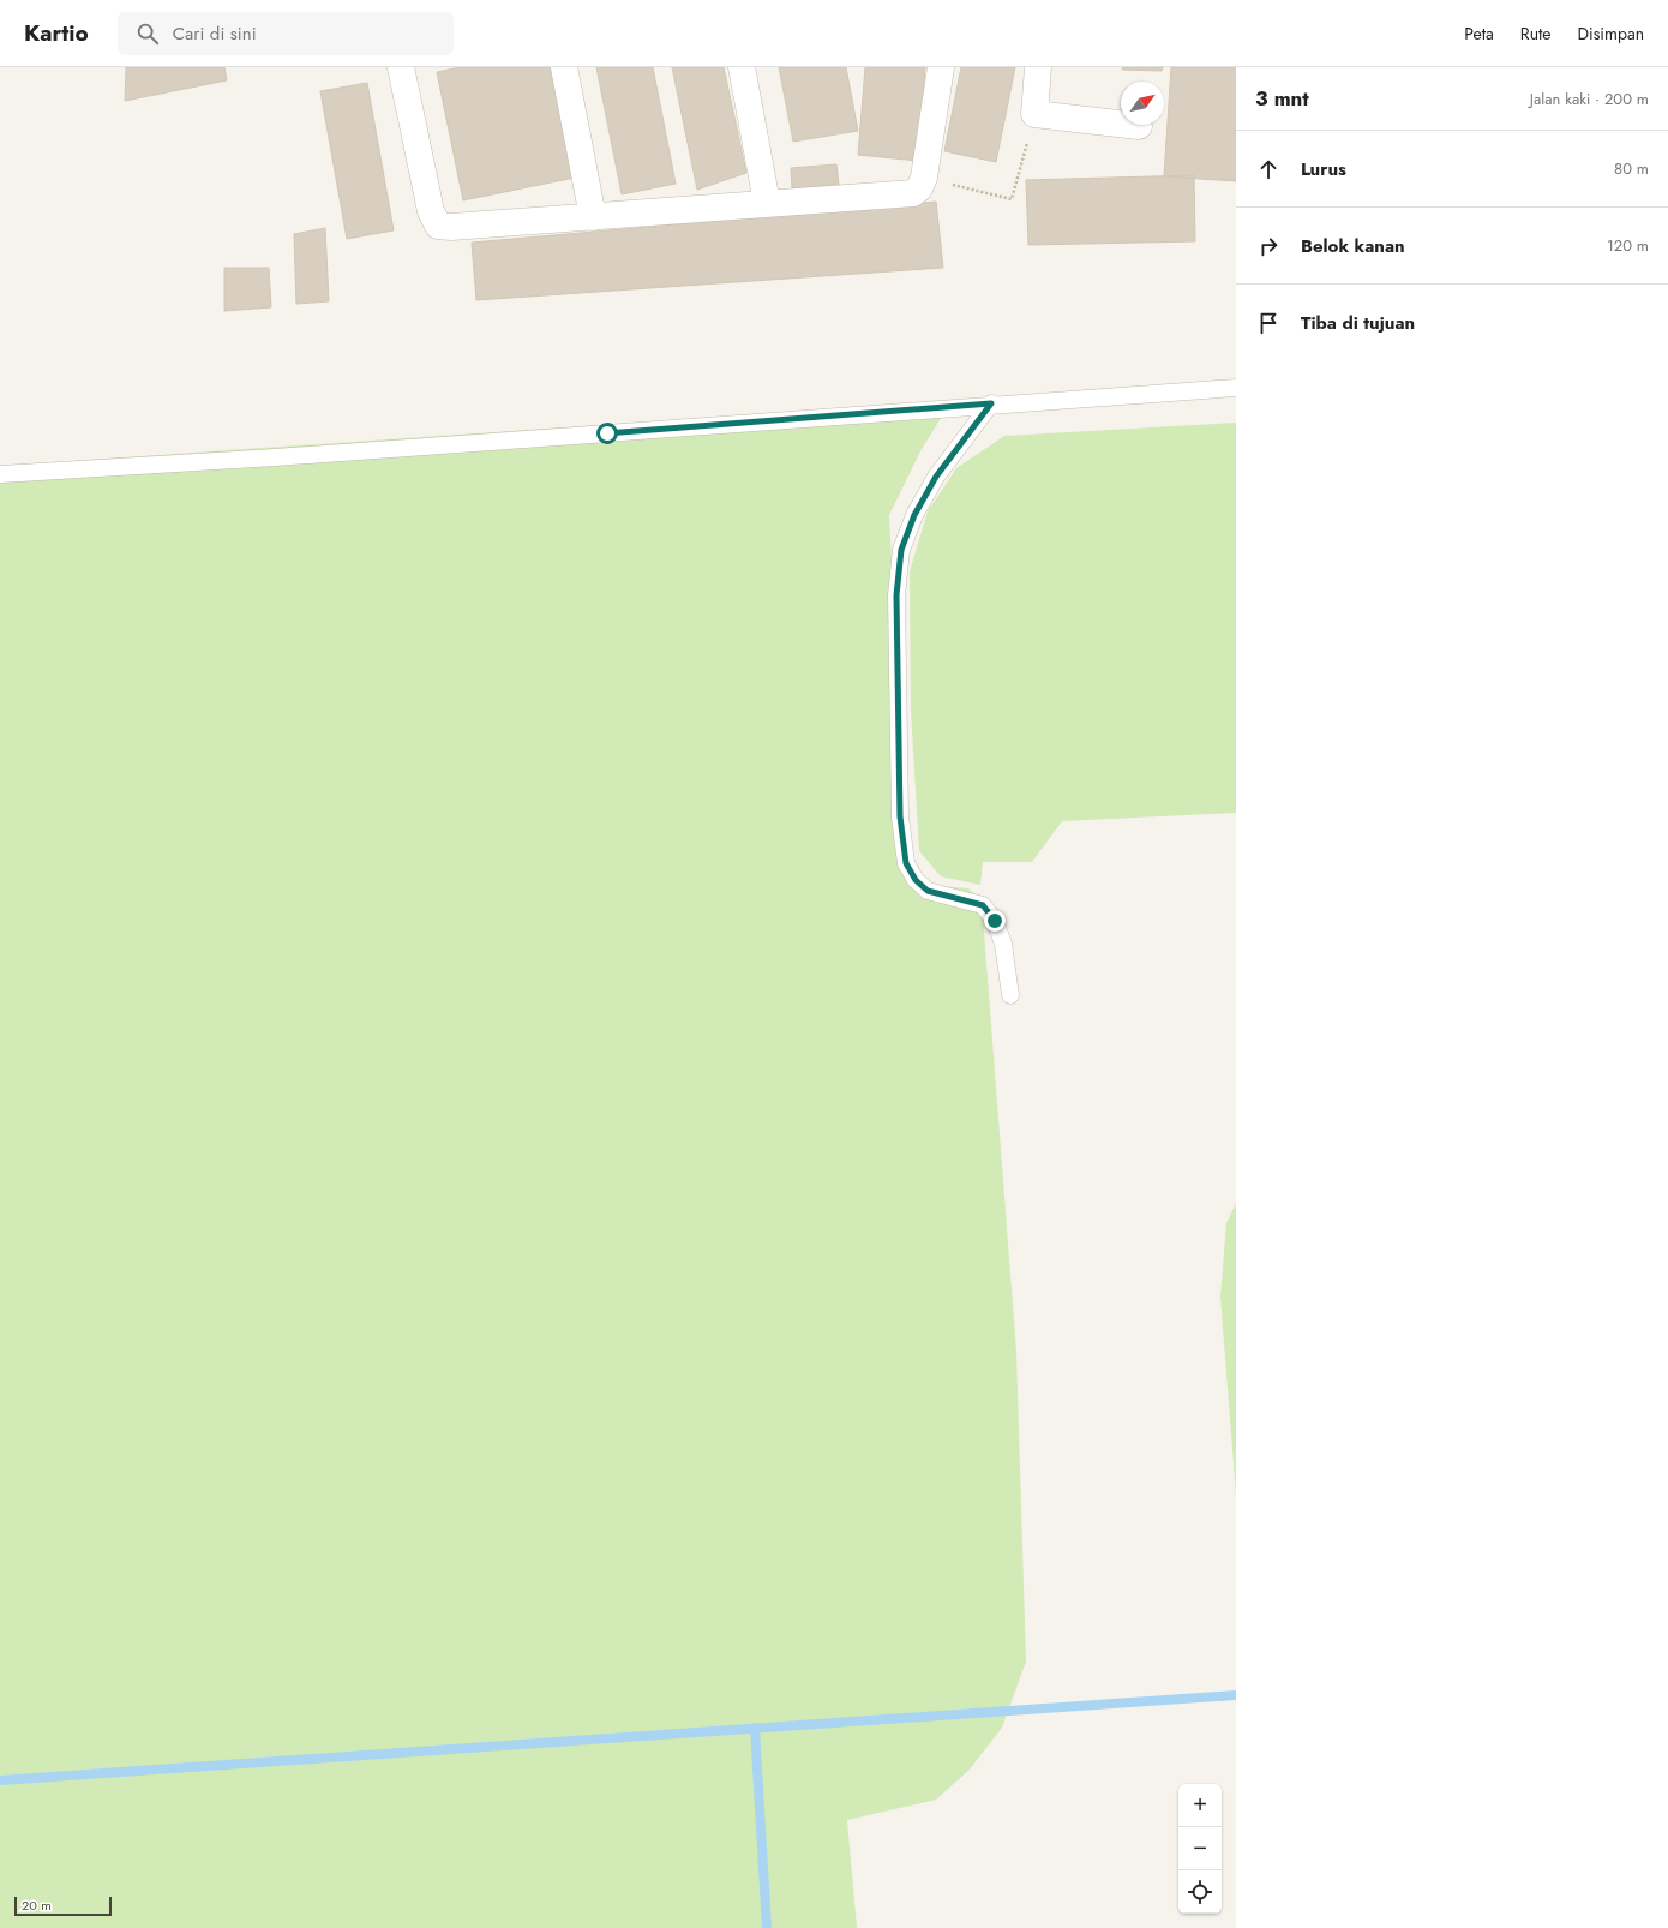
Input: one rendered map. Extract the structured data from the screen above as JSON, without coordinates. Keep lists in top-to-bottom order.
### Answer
{
  "scale_bar": "20 m",
  "north": "top right",
  "page": {
    "header": "Kartio",
    "search": "Cari di sini",
    "nav": ["Peta", "Rute", "Disimpan"],
    "heading": ["3 mnt", "Jalan kaki · 200 m"],
    "list": [
      ["Lurus", "80 m"],
      ["Belok kanan", "120 m"],
      "Tiba di tujuan"
    ],
    "map_buttons": ["+", "−"],
    "scale": "20 m"
  }
}
